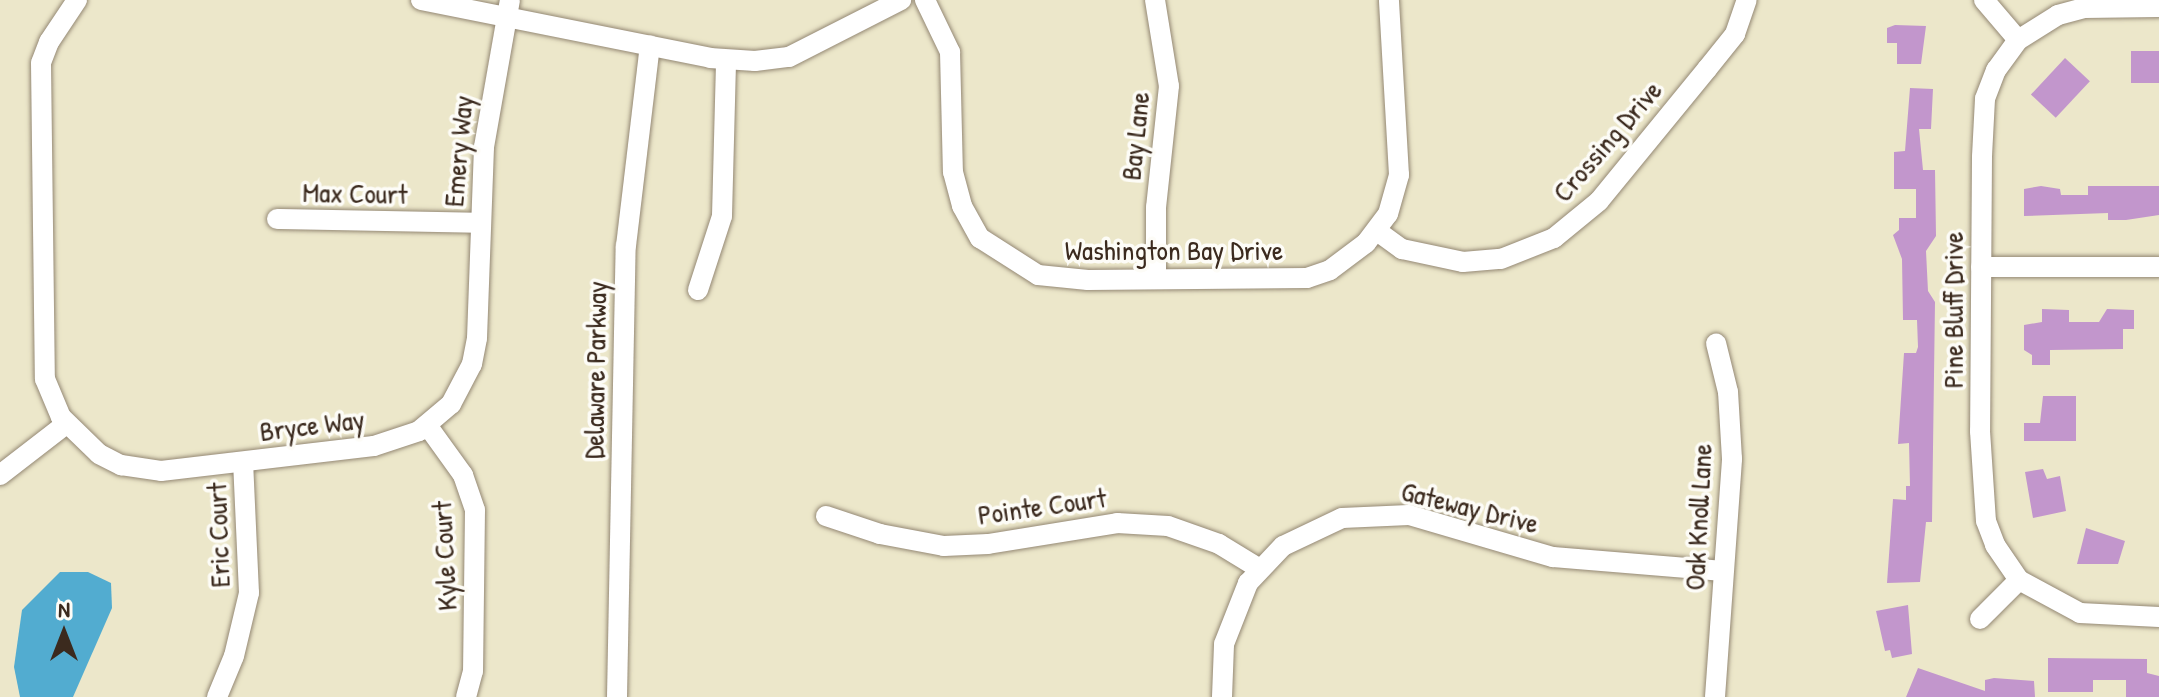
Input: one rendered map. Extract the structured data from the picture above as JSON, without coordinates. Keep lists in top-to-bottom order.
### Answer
{
  "streets": {
    "street": [
      "Bay Lane",
      "Crossing Drive",
      "Emery Way",
      "Max Court",
      "Washington Bay Drive",
      "Pine Bluff Drive",
      "Delaware Parkway",
      "Bryce Way",
      "Pointe Court",
      "Gateway Drive",
      "Oak Knoll Lane",
      "Eric Court",
      "Kyle Court"
    ]
  },
  "crossings": [
    ["Bay Lane", "Washington Bay Drive"],
    ["Crossing Drive", "Washington Bay Drive"],
    ["Emery Way", "Max Court"],
    ["Emery Way", "Bryce Way"],
    ["Bryce Way", "Eric Court"],
    ["Bryce Way", "Kyle Court"],
    ["Pointe Court", "Gateway Drive"],
    ["Gateway Drive", "Oak Knoll Lane"]
  ],
  "north": "top"
}
